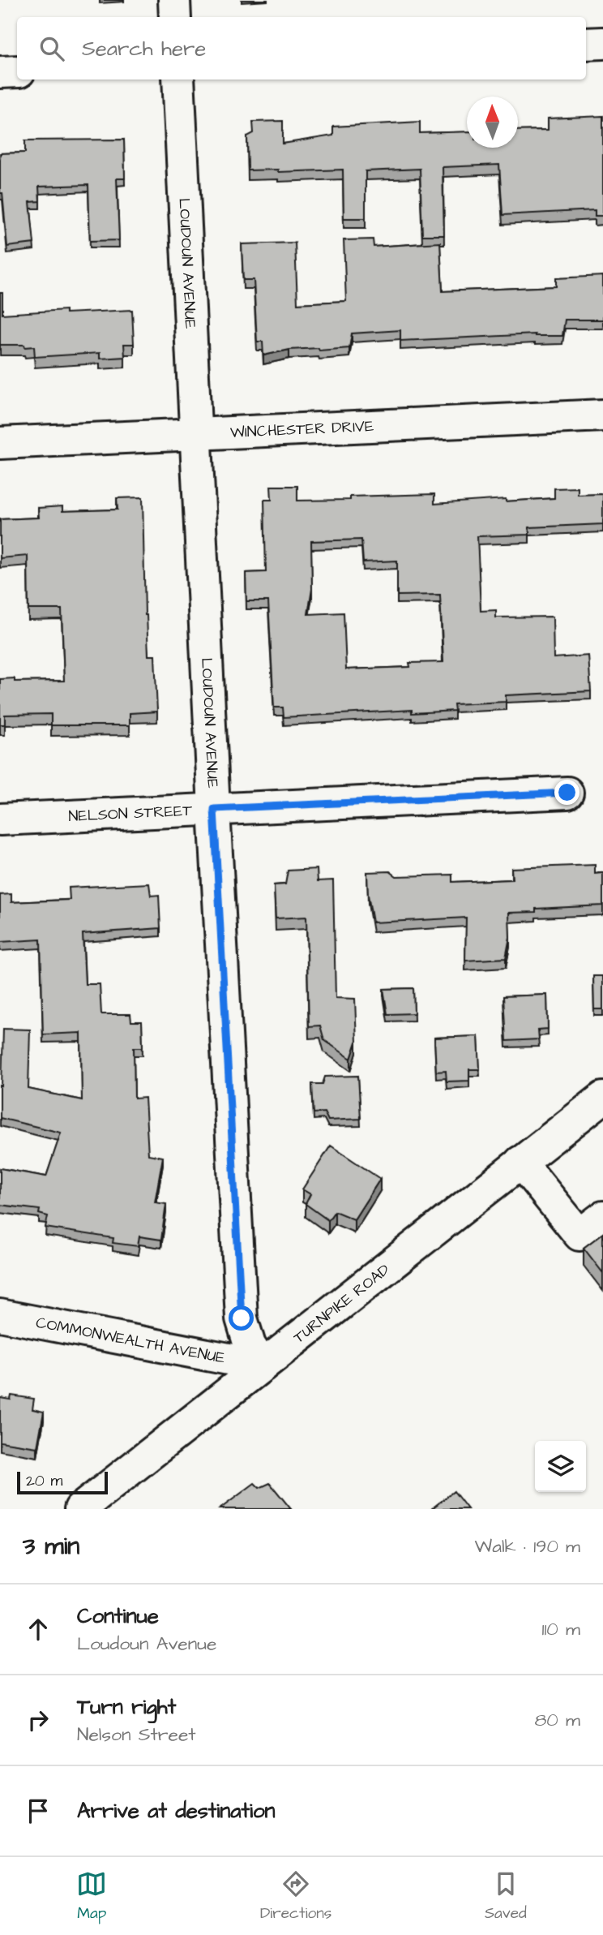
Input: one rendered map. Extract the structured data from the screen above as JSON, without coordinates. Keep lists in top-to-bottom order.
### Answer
{
  "streets": {
    "street": [
      "LOUDOUN AVENUE",
      "WINCHESTER DRIVE",
      "NELSON STREET",
      "TURNPIKE ROAD",
      "COMMONWEALTH AVENUE"
    ]
  },
  "crossings": [
    ["LOUDOUN AVENUE", "WINCHESTER DRIVE"],
    ["LOUDOUN AVENUE", "NELSON STREET"],
    ["LOUDOUN AVENUE", "TURNPIKE ROAD"],
    ["LOUDOUN AVENUE", "COMMONWEALTH AVENUE"],
    ["TURNPIKE ROAD", "COMMONWEALTH AVENUE"]
  ],
  "scale_bar": "20 m",
  "north": "top",
  "page": {
    "search": "Search here",
    "scale": "20 m",
    "heading": ["3 min", "Walk · 190 m"],
    "list": [
      ["Continue", "Loudoun Avenue", "110 m"],
      ["Turn right", "Nelson Street", "80 m"],
      "Arrive at destination"
    ],
    "nav": ["Map", "Directions", "Saved"]
  }
}
